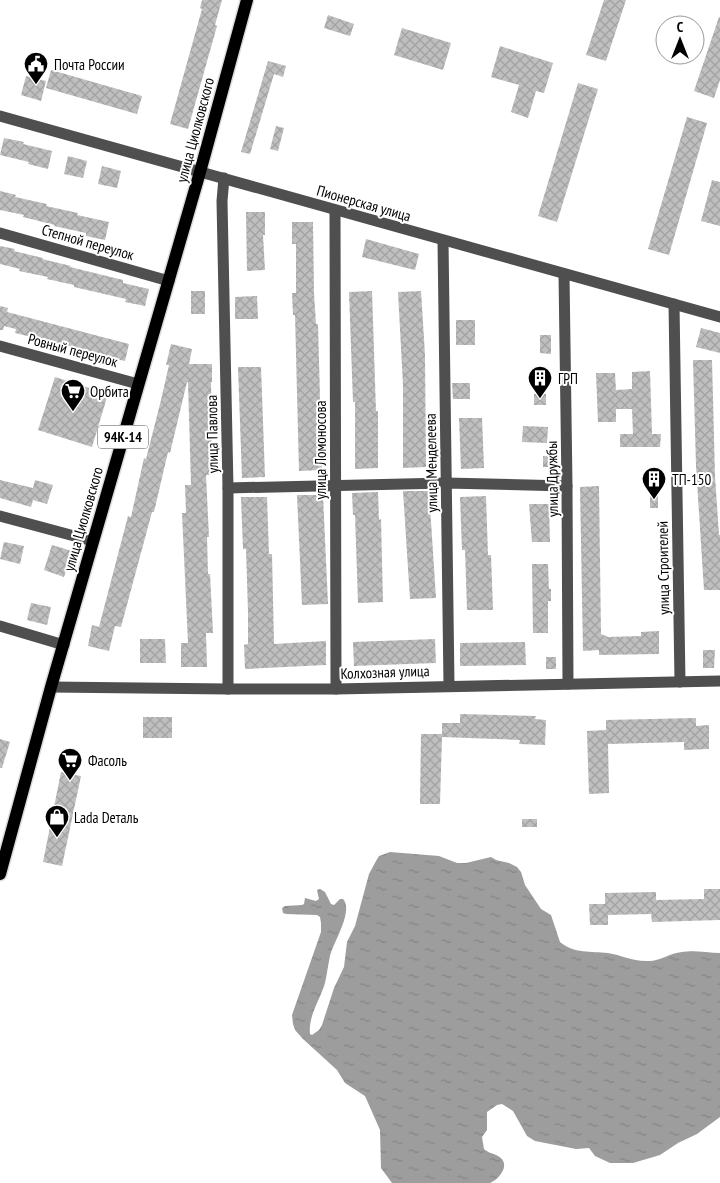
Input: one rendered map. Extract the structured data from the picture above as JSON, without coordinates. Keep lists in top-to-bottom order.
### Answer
{
  "streets": {
    "main road": ["улица Циолковского", "94К-14"],
    "street": [
      "Пионерская улица",
      "Степной переулок",
      "Ровный переулок",
      "улица Павлова",
      "улица Ломоносова",
      "улица Менделеева",
      "улица Дружбы",
      "улица Строителей",
      "Колхозная улица"
    ]
  },
  "crossings": [
    ["улица Циолковского", "Пионерская улица"],
    ["улица Циолковского", "Степной переулок"],
    ["улица Циолковского", "Ровный переулок"],
    ["улица Циолковского", "Колхозная улица"],
    ["Пионерская улица", "улица Павлова"],
    ["Пионерская улица", "улица Ломоносова"],
    ["Пионерская улица", "улица Менделеева"],
    ["Пионерская улица", "улица Дружбы"],
    ["Пионерская улица", "улица Строителей"],
    ["улица Павлова", "Колхозная улица"],
    ["улица Ломоносова", "Колхозная улица"],
    ["улица Менделеева", "Колхозная улица"],
    ["улица Дружбы", "Колхозная улица"],
    ["улица Строителей", "Колхозная улица"]
  ],
  "places": {
    "public building": ["Почта России"],
    "building": ["ГРП", "ТП-150"],
    "supermarket": ["Орбита", "Фасоль"],
    "shop": ["Lada Dеталь"]
  },
  "north": "top"
}
